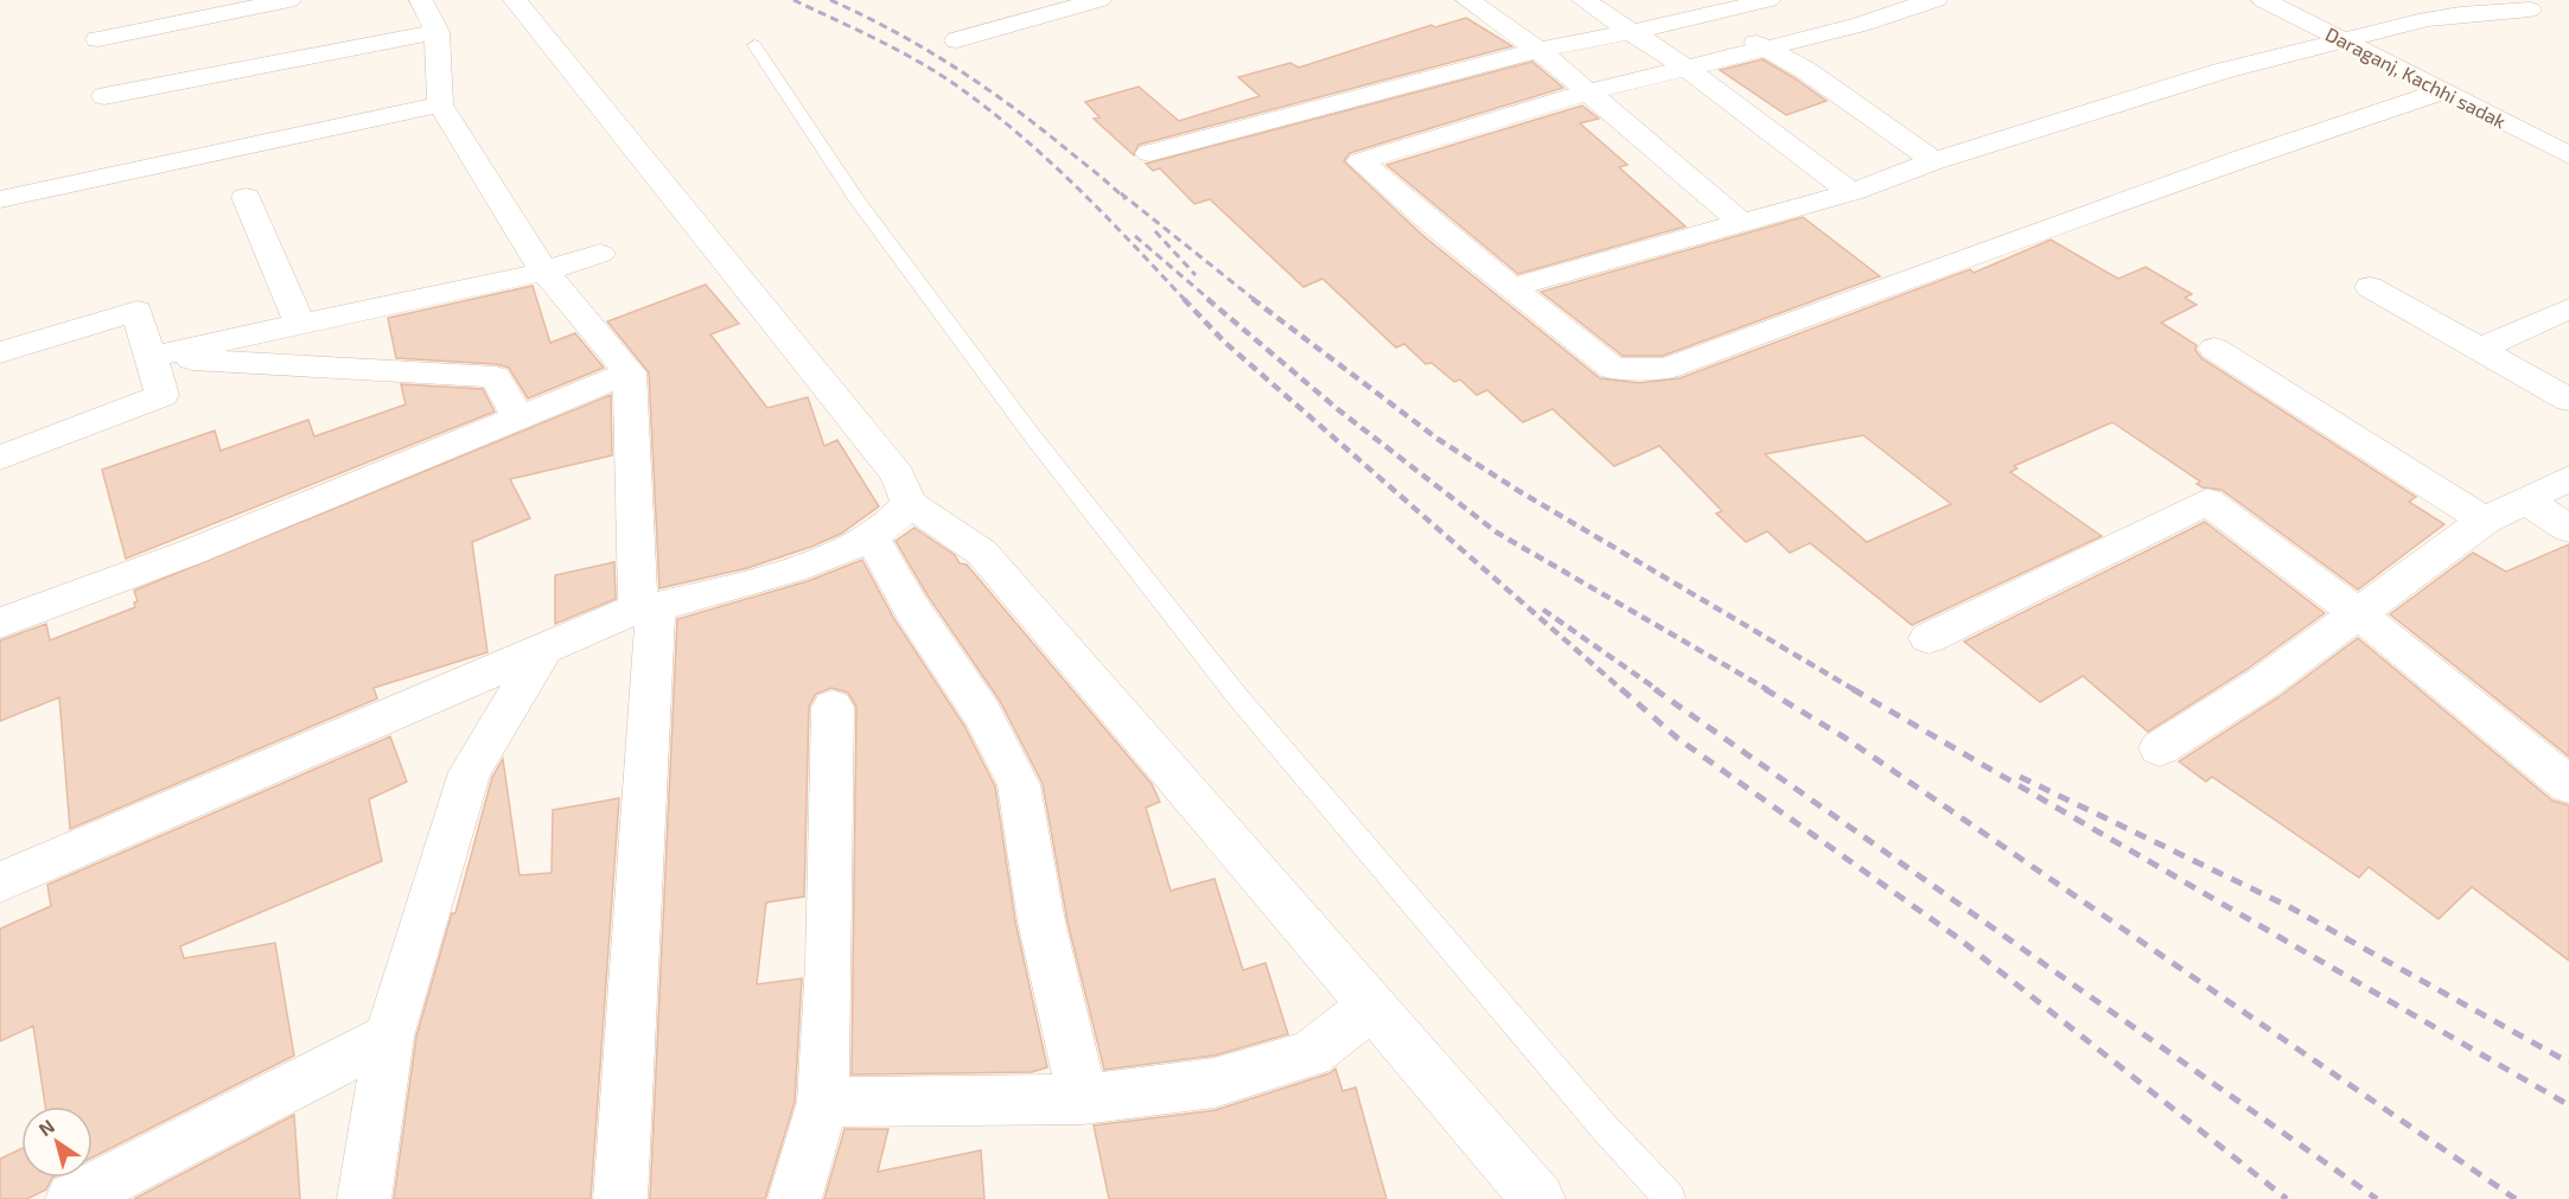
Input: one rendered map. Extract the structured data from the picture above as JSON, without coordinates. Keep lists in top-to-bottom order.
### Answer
{
  "streets": {
    "street": ["Daraganj, Kachhi sadak"]
  },
  "north": "top left"
}
